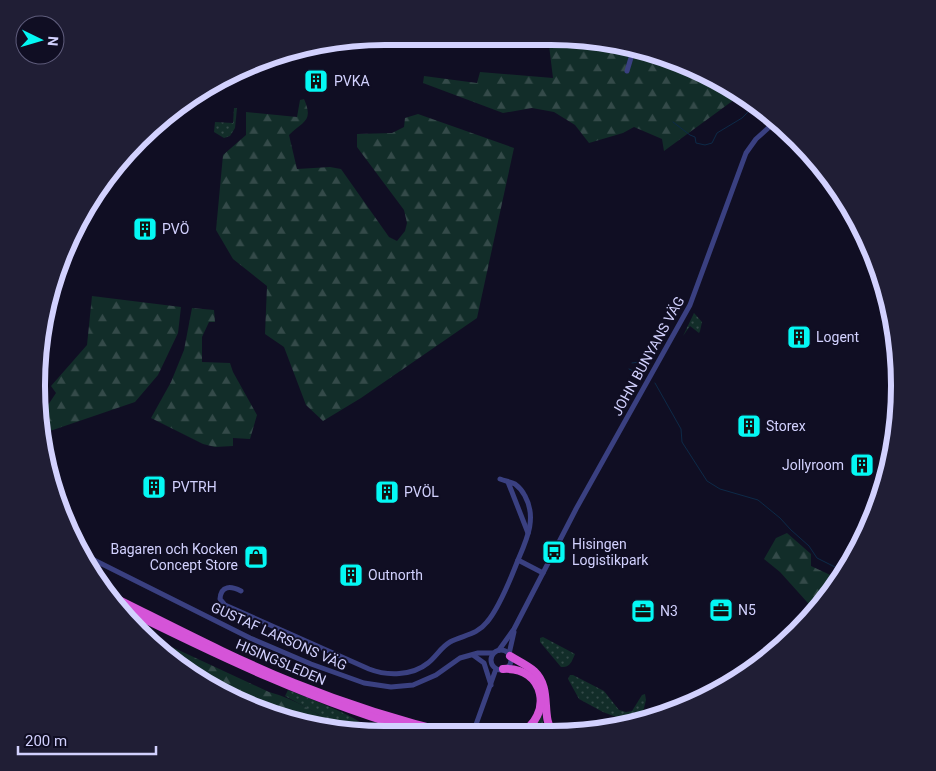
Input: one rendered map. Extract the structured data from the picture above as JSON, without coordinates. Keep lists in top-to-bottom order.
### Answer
{
  "streets": {
    "highway": ["HISINGSLEDEN"],
    "street": ["JOHN BUNYANS VÄG", "GUSTAF LARSONS VÄG"]
  },
  "crossings": [
    ["JOHN BUNYANS VÄG", "GUSTAF LARSONS VÄG"]
  ],
  "places": {
    "building": [
      "PVKA",
      "PVÖ",
      "Logent",
      "Storex",
      "Jollyroom",
      "PVTRH",
      "PVÖL",
      "Outnorth"
    ],
    "bus stop": ["Hisingen Logistikpark"],
    "shop": ["Bagaren och Kocken Concept Store"],
    "office": ["N5", "N3"]
  },
  "scale_bar": "200 m",
  "north": "right"
}
